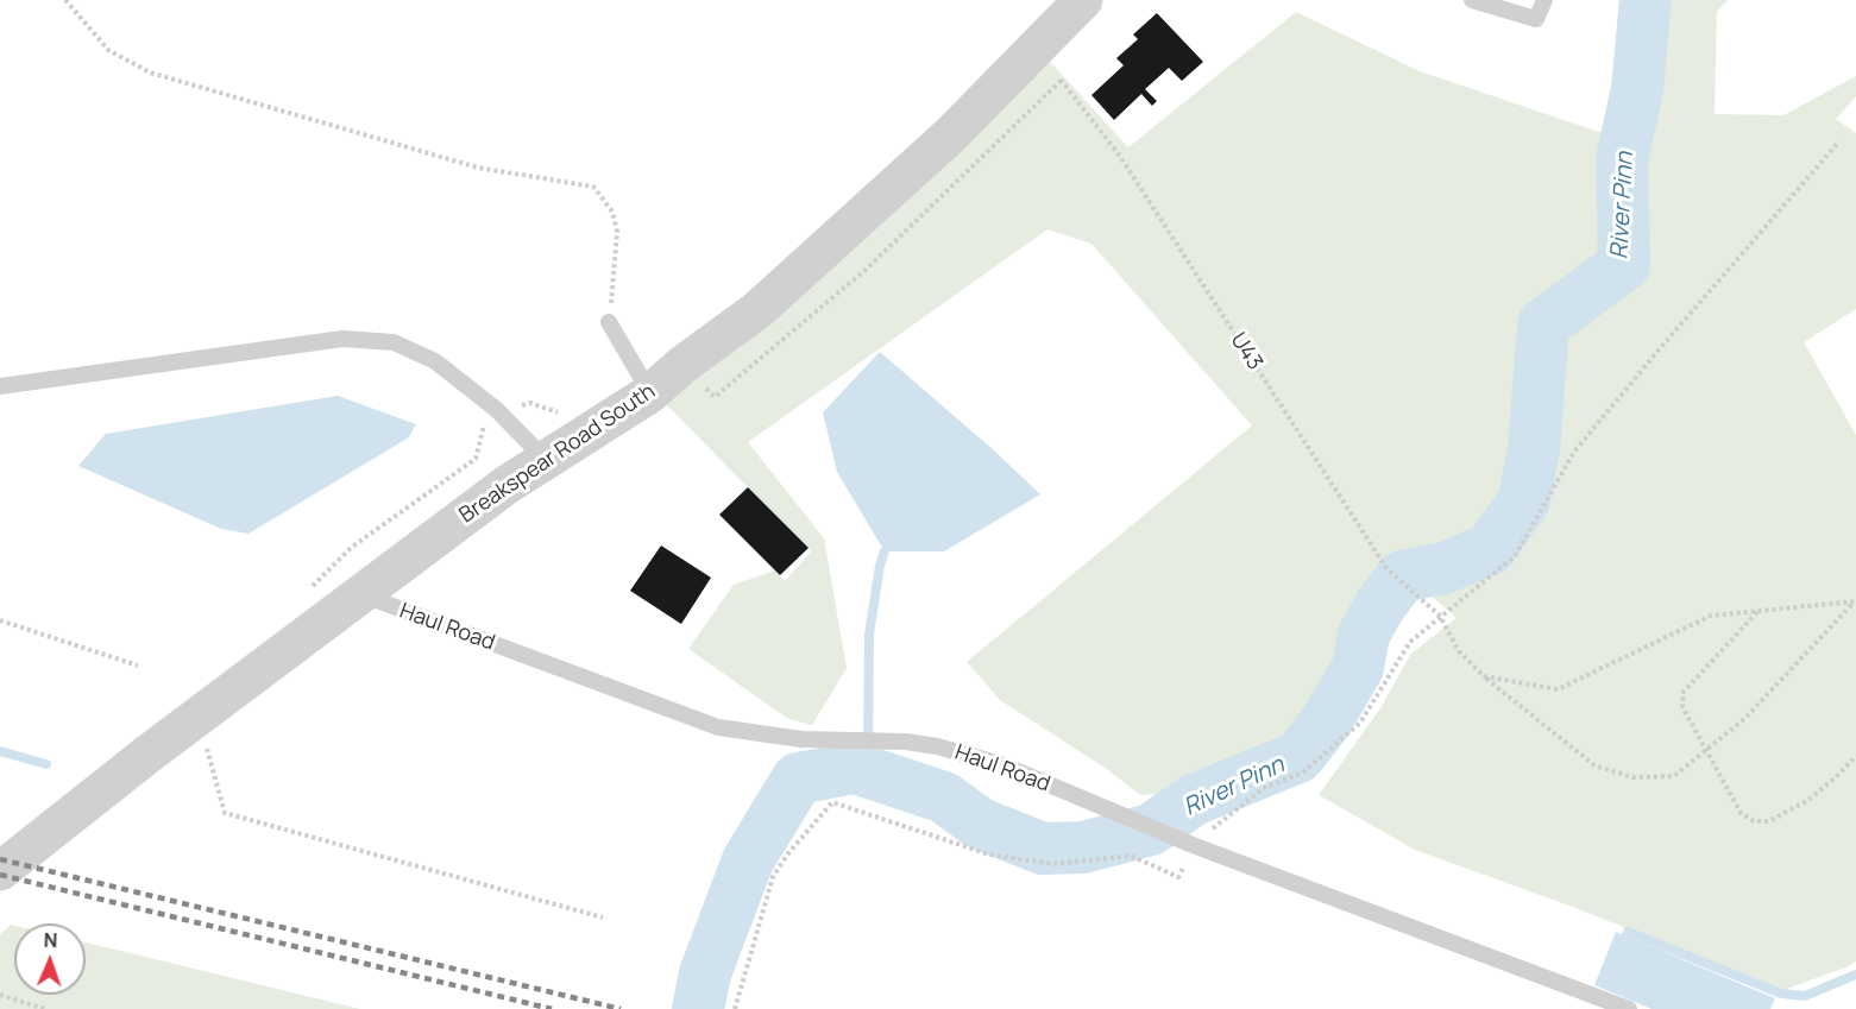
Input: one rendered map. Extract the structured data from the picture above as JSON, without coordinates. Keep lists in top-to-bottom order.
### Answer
{
  "streets": {
    "street": ["Breakspear Road South"],
    "lane": ["Haul Road"],
    "path": ["U43"]
  },
  "crossings": [
    ["Breakspear Road South", "Haul Road"]
  ],
  "water": ["River Pinn"],
  "north": "top"
}
